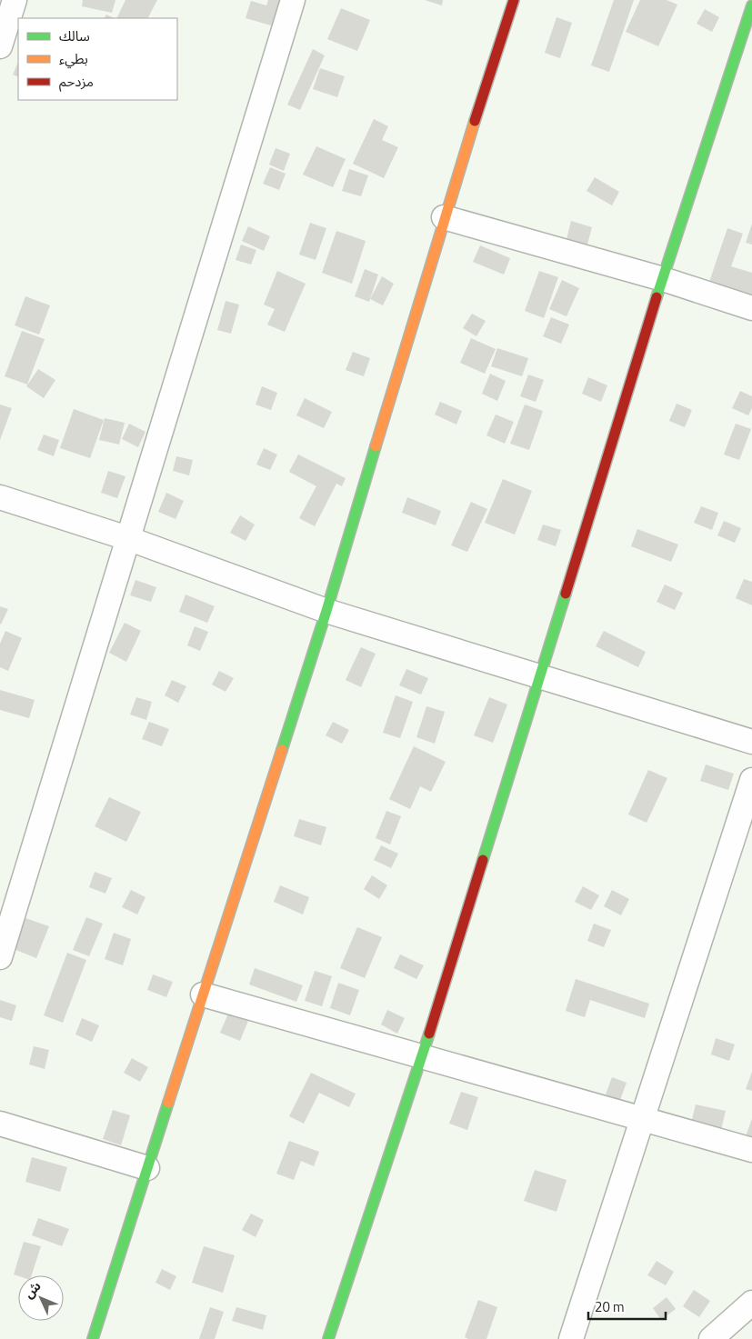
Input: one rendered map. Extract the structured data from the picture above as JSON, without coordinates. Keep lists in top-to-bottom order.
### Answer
{
  "legend": ["سالك", "بطيء", "مزدحم"],
  "scale_bar": "20 m",
  "north": "top left"
}
